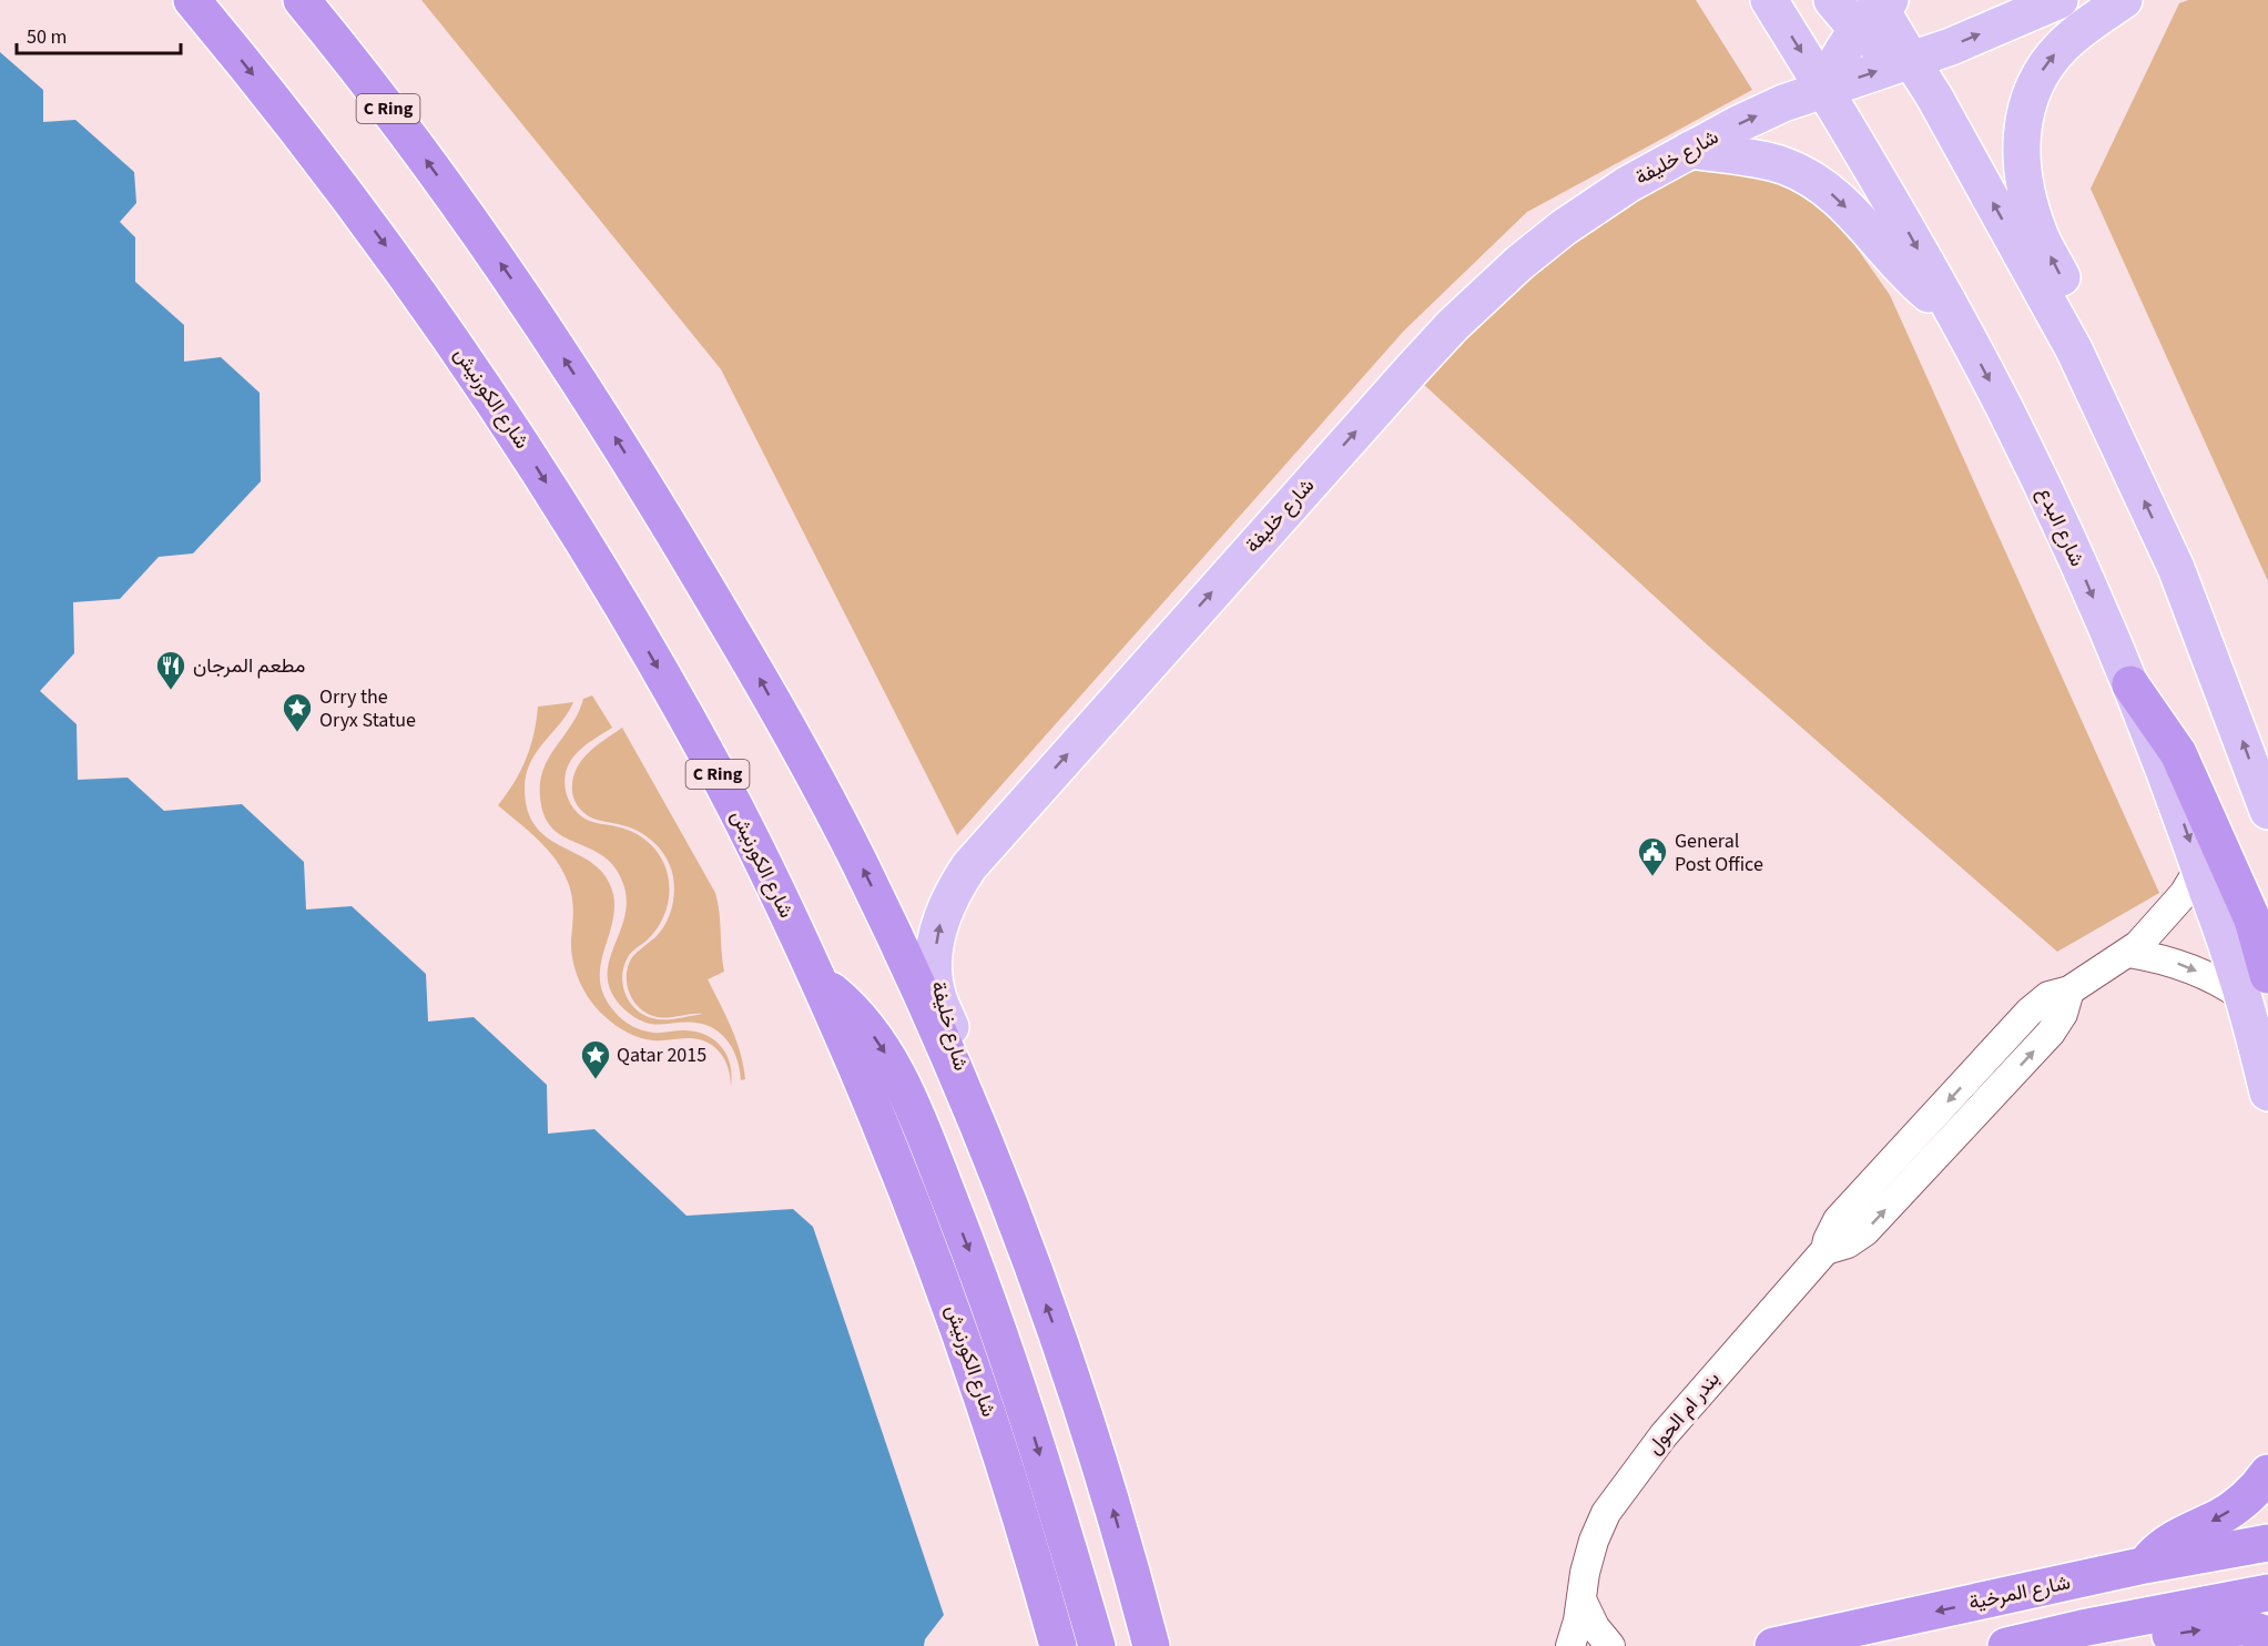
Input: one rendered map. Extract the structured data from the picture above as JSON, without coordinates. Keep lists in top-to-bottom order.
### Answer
{
  "streets": {
    "highway": ["C Ring", "شارع الكورنيش", "شارع المرخية"],
    "main road": ["شارع خليفة", "شارع البدع"],
    "street": ["بندر ام الحول"]
  },
  "crossings": [
    ["C Ring", "شارع خليفة"],
    ["شارع خليفة", "شارع البدع"],
    ["شارع البدع", "بندر ام الحول"]
  ],
  "one_way": ["شارع خليفة"],
  "places": {
    "restaurant": ["مطعم المرجان"],
    "place": ["Orry the Oryx Statue", "Qatar 2015"],
    "public building": ["General Post Office"]
  },
  "scale_bar": "50 m"
}
